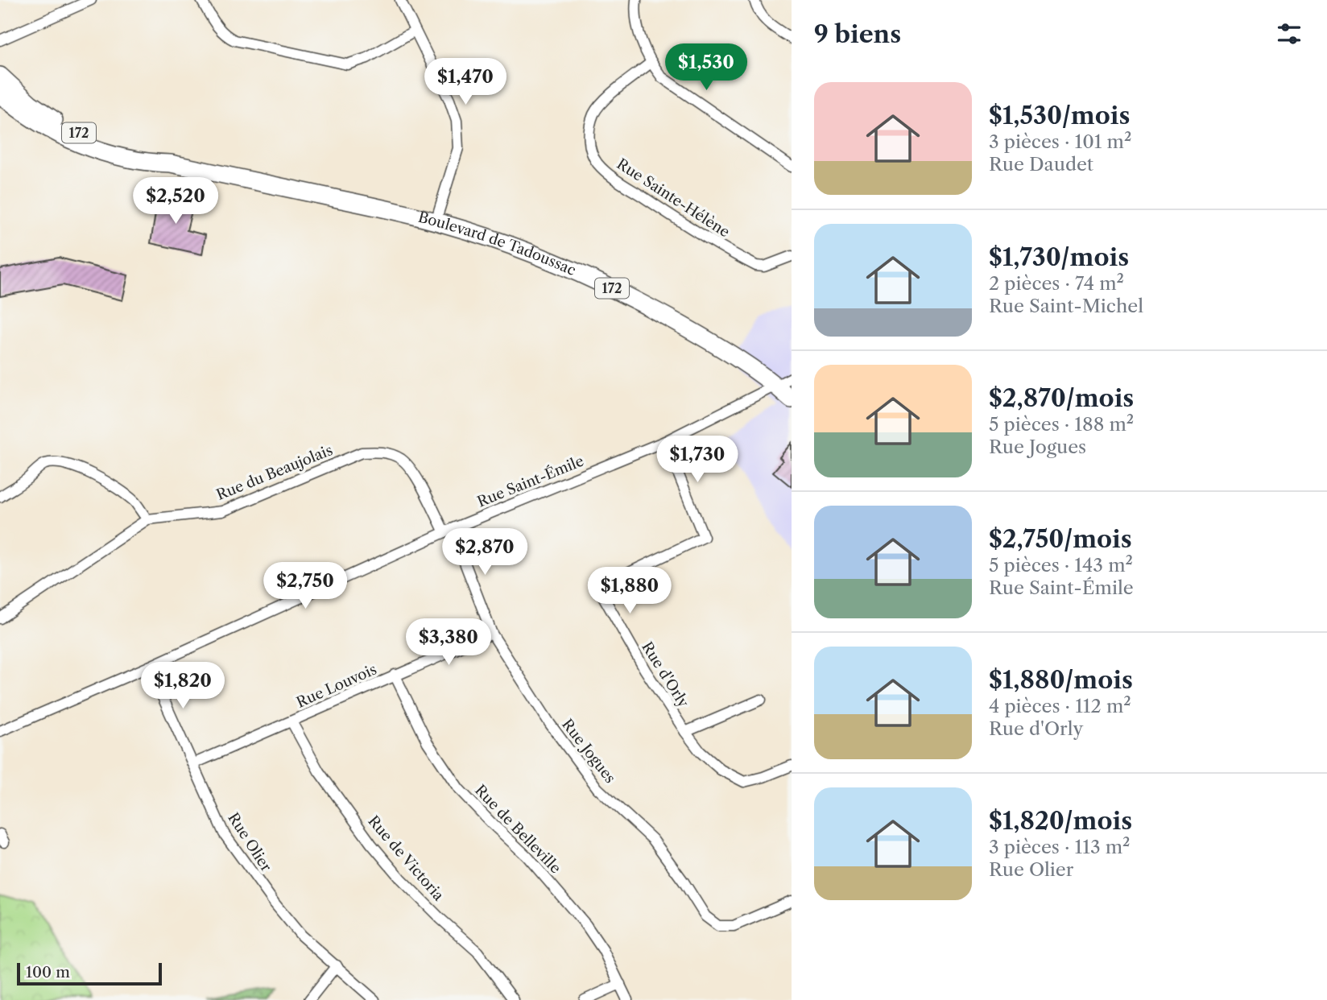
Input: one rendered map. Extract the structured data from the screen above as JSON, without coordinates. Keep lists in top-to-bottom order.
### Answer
{
  "streets": {
    "main road": ["172", "Boulevard de Tadoussac"],
    "street": [
      "Rue Sainte-Hélène",
      "Rue du Beaujolais",
      "Rue Saint-Émile",
      "Rue d'Orly",
      "Rue Louvois",
      "Rue Jogues",
      "Rue de Belleville",
      "Rue Olier",
      "Rue de Victoria"
    ]
  },
  "crossings": [
    ["Boulevard de Tadoussac", "Rue Saint-Émile"],
    ["Rue du Beaujolais", "Rue Saint-Émile"],
    ["Rue du Beaujolais", "Rue Jogues"],
    ["Rue Saint-Émile", "Rue d'Orly"],
    ["Rue Saint-Émile", "Rue Jogues"],
    ["Rue Saint-Émile", "Rue Olier"],
    ["Rue Louvois", "Rue Jogues"],
    ["Rue Louvois", "Rue de Belleville"],
    ["Rue Louvois", "Rue Olier"],
    ["Rue Louvois", "Rue de Victoria"]
  ],
  "scale_bar": "100 m",
  "page": {
    "heading": "9 biens",
    "price": [
      "$1,530",
      "$1,470",
      "$2,520",
      "$1,730",
      "$2,870",
      "$2,750",
      "$1,880",
      "$3,380",
      "$1,820"
    ],
    "list": [
      {
        "name": "$1,530/mois",
        "note": "3 pièces · 101 m² · Rue Daudet"
      },
      {
        "name": "$1,730/mois",
        "note": "2 pièces · 74 m² · Rue Saint-Michel"
      },
      {
        "name": "$2,870/mois",
        "note": "5 pièces · 188 m² · Rue Jogues"
      },
      {
        "name": "$2,750/mois",
        "note": "5 pièces · 143 m² · Rue Saint-Émile"
      },
      {
        "name": "$1,880/mois",
        "note": "4 pièces · 112 m² · Rue d'Orly"
      },
      {
        "name": "$1,820/mois",
        "note": "3 pièces · 113 m² · Rue Olier"
      }
    ],
    "scale": "100 m"
  }
}
